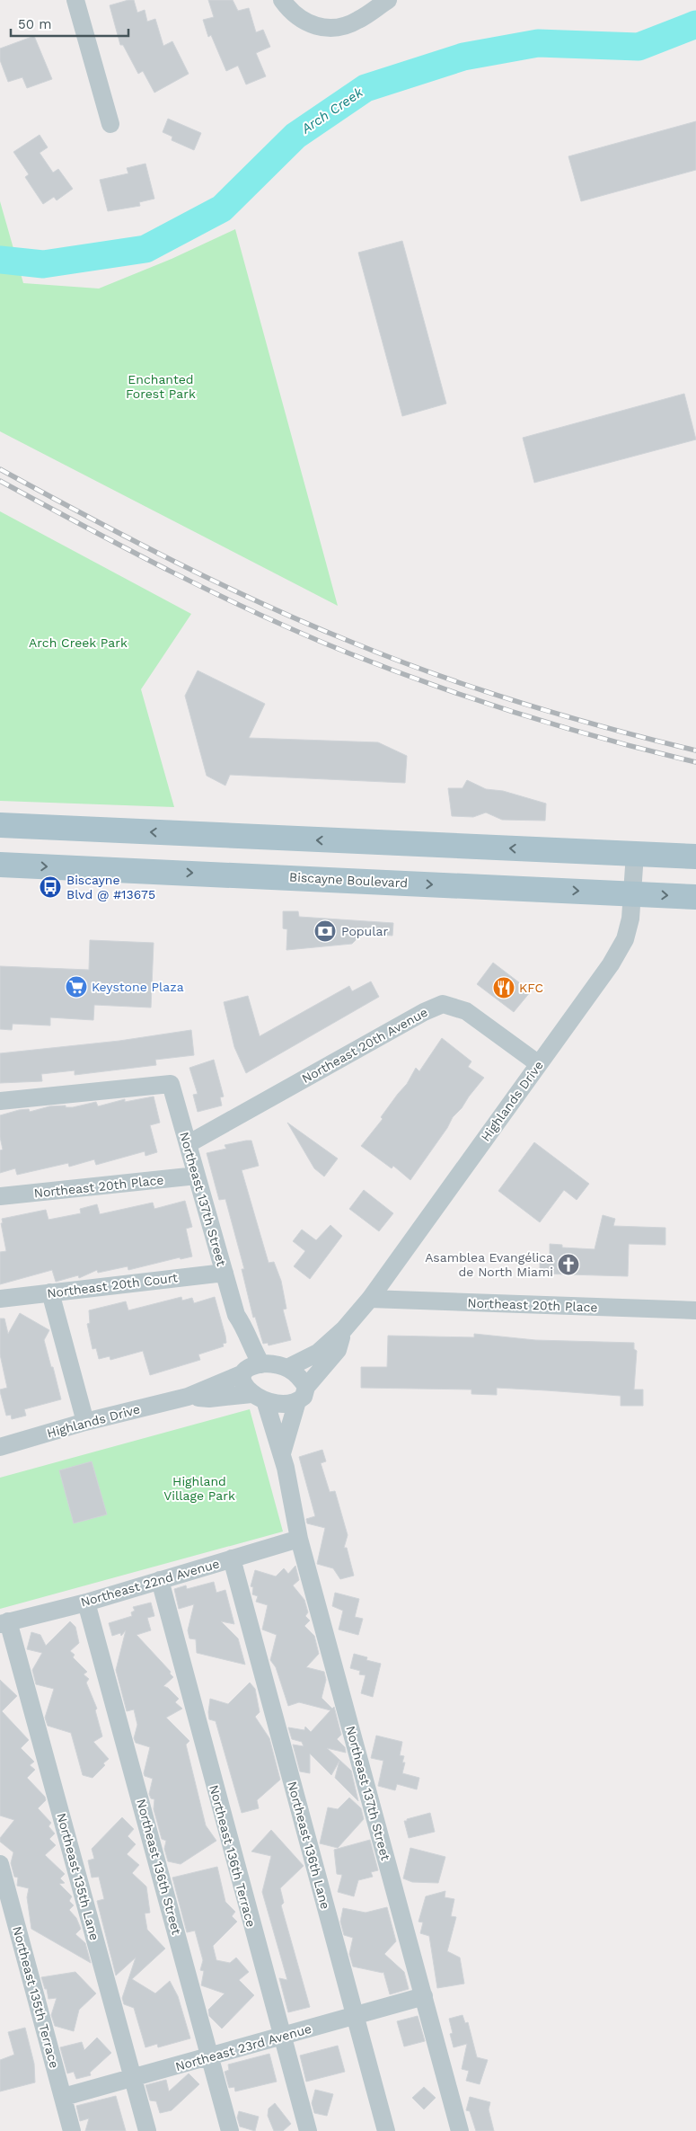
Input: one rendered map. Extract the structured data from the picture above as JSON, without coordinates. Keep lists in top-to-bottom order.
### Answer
{
  "streets": {
    "main road": ["Biscayne Boulevard"],
    "street": [
      "Northeast 20th Avenue",
      "Highlands Drive",
      "Northeast 20th Place",
      "Northeast 137th Street",
      "Northeast 20th Court",
      "Northeast 22nd Avenue",
      "Northeast 136th Lane",
      "Northeast 136th Terrace",
      "Northeast 136th Street",
      "Northeast 135th Lane",
      "Northeast 135th Terrace",
      "Northeast 23rd Avenue"
    ]
  },
  "crossings": [
    ["Biscayne Boulevard", "Highlands Drive"],
    ["Northeast 20th Avenue", "Highlands Drive"],
    ["Northeast 20th Avenue", "Northeast 137th Street"],
    ["Highlands Drive", "Northeast 20th Place"],
    ["Highlands Drive", "Northeast 137th Street"],
    ["Northeast 20th Place", "Northeast 137th Street"],
    ["Northeast 137th Street", "Northeast 20th Court"],
    ["Northeast 137th Street", "Northeast 22nd Avenue"],
    ["Northeast 137th Street", "Northeast 23rd Avenue"],
    ["Northeast 22nd Avenue", "Northeast 136th Lane"],
    ["Northeast 22nd Avenue", "Northeast 136th Terrace"],
    ["Northeast 22nd Avenue", "Northeast 136th Street"],
    ["Northeast 22nd Avenue", "Northeast 135th Lane"],
    ["Northeast 136th Lane", "Northeast 23rd Avenue"],
    ["Northeast 136th Terrace", "Northeast 23rd Avenue"],
    ["Northeast 136th Street", "Northeast 23rd Avenue"],
    ["Northeast 135th Lane", "Northeast 23rd Avenue"],
    ["Northeast 135th Terrace", "Northeast 23rd Avenue"]
  ],
  "water": ["Arch Creek"],
  "parks": ["Enchanted Forest Park", "Arch Creek Park", "Highland Village Park"],
  "places": {
    "bus stop": ["Biscayne Blvd @ #13675"],
    "bank": ["Popular"],
    "supermarket": ["Keystone Plaza"],
    "restaurant": ["KFC"],
    "church": ["Asamblea Evangélica de North Miami"]
  },
  "scale_bar": "50 m"
}
